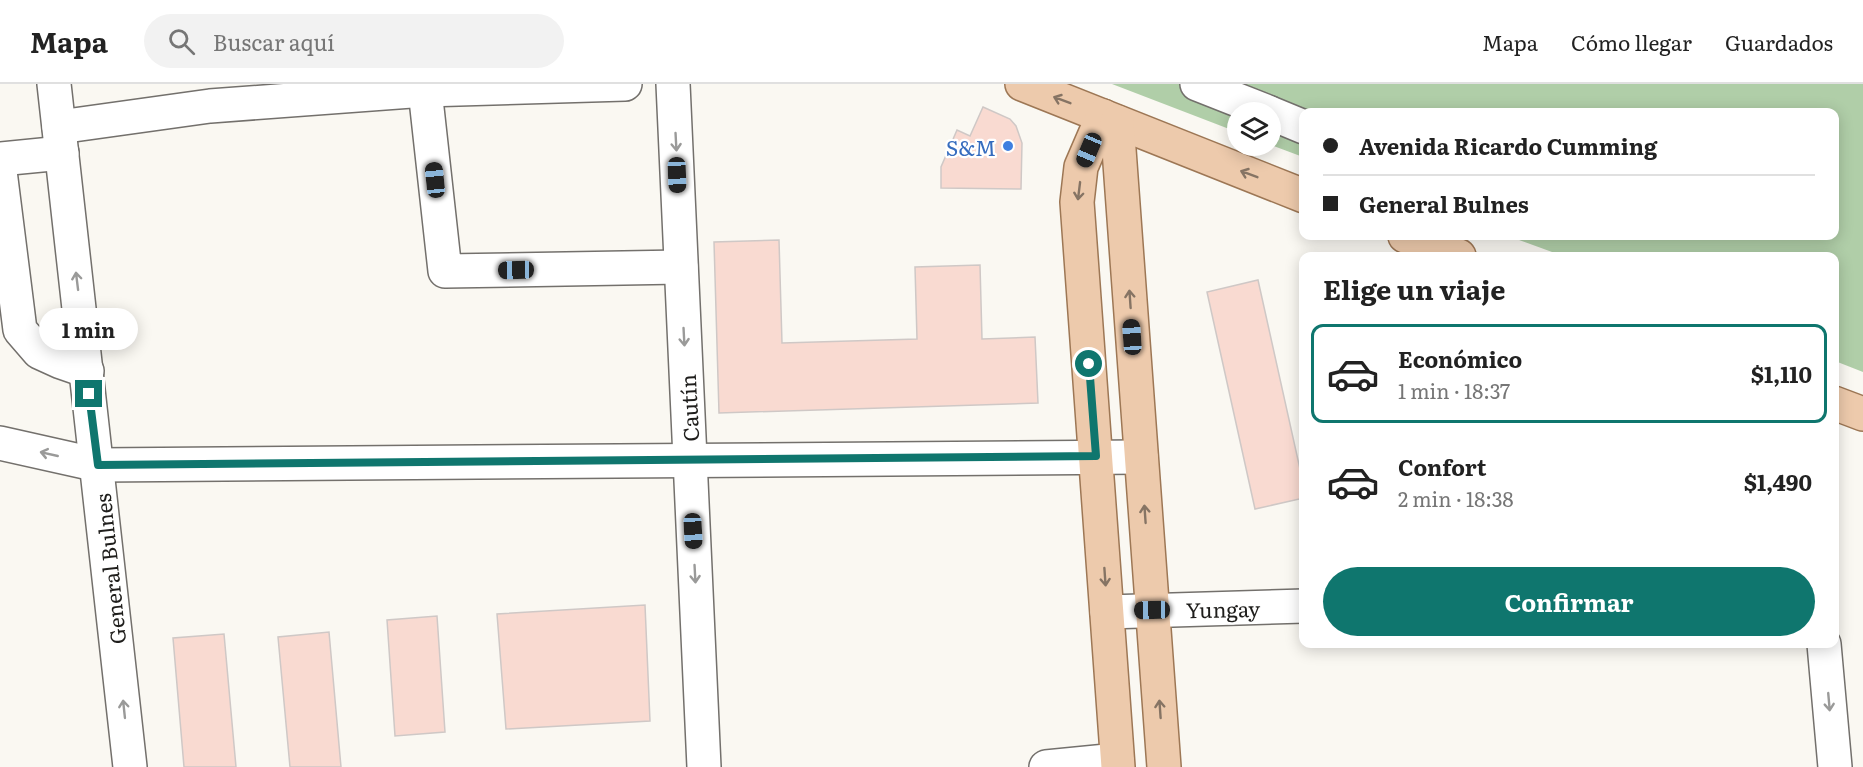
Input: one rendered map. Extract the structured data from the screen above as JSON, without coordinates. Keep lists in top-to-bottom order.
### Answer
{
  "streets": {
    "street": ["Cautín", "General Bulnes", "Yungay"]
  },
  "one_way": ["Cautín", "General Bulnes"],
  "places": ["S&M"],
  "page": {
    "header": "Mapa",
    "search": "Buscar aquí",
    "nav": ["Mapa", "Cómo llegar", "Guardados"],
    "banner": ["Avenida Ricardo Cumming", "General Bulnes"],
    "heading": "Elige un viaje",
    "bubble": "1 min",
    "list": [
      {
        "name": "Económico",
        "note": "1 min · 18:37",
        "value": "$1,110"
      },
      {
        "name": "Confort",
        "note": "2 min · 18:38",
        "value": "$1,490"
      }
    ],
    "buttons": "Confirmar"
  }
}
